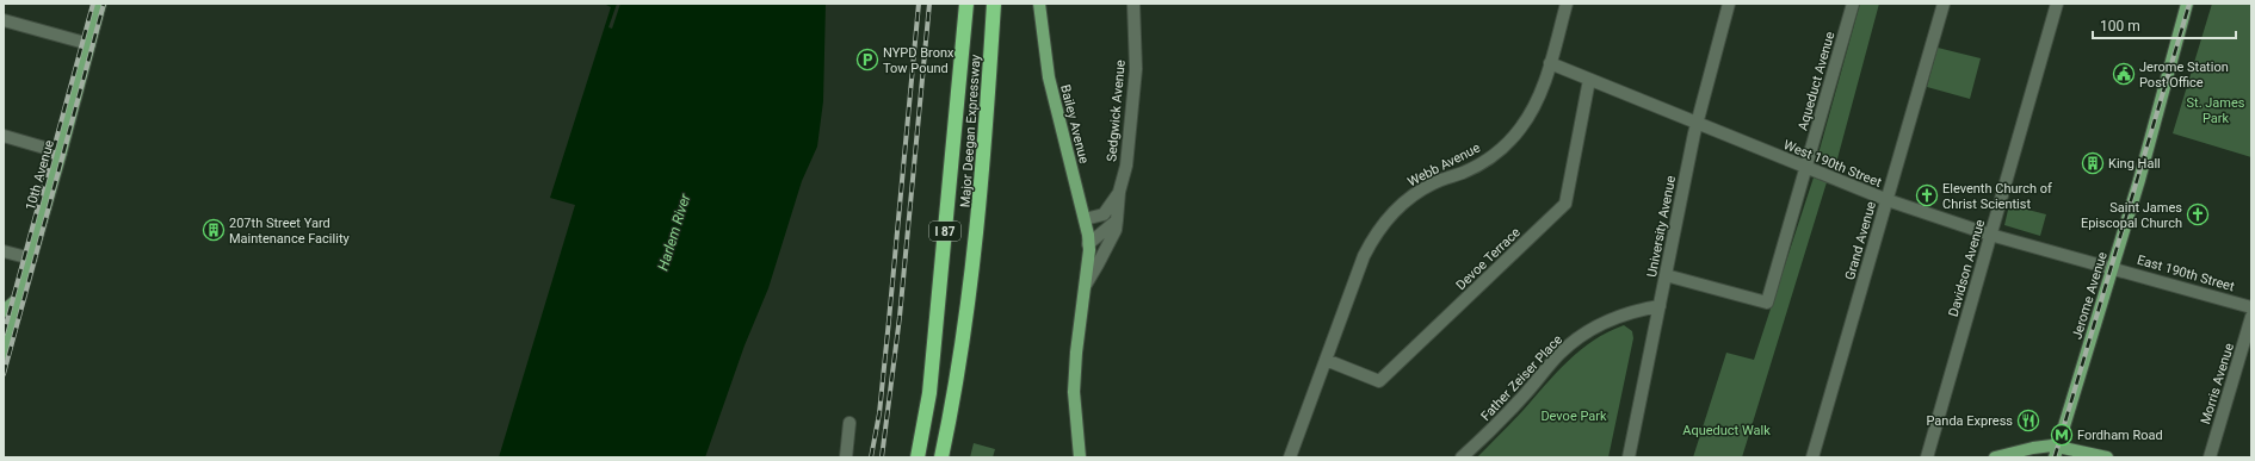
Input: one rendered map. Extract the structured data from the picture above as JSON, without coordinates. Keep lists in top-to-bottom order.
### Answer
{
  "streets": {
    "highway": ["Major Deegan Expressway", "I 87"],
    "main road": [
      "Sedgwick Avenue",
      "Bailey Avenue",
      "10th Avenue",
      "Jerome Avenue"
    ],
    "street": [
      "Aqueduct Avenue",
      "West 190th Street",
      "Webb Avenue",
      "University Avenue",
      "Grand Avenue",
      "Devoe Terrace",
      "Davidson Avenue",
      "East 190th Street",
      "Father Zeiser Place",
      "Morris Avenue"
    ]
  },
  "crossings": [
    ["Aqueduct Avenue", "West 190th Street"],
    ["Aqueduct Avenue", "University Avenue"],
    ["Sedgwick Avenue", "Bailey Avenue"],
    ["West 190th Street", "Webb Avenue"],
    ["West 190th Street", "University Avenue"],
    ["West 190th Street", "Grand Avenue"],
    ["West 190th Street", "Devoe Terrace"],
    ["West 190th Street", "Davidson Avenue"],
    ["West 190th Street", "East 190th Street"],
    ["West 190th Street", "Jerome Avenue"],
    ["Webb Avenue", "Devoe Terrace"],
    ["University Avenue", "Father Zeiser Place"],
    ["East 190th Street", "Jerome Avenue"]
  ],
  "water": ["Harlem River"],
  "parks": ["St. James Park", "Devoe Park", "Aqueduct Walk"],
  "places": {
    "parking": ["NYPD Bronx Tow Pound"],
    "public building": ["Jerome Station Post Office"],
    "building": ["King Hall", "207th Street Yard Maintenance Facility"],
    "church": ["Eleventh Church of Christ Scientist", "Saint James Episcopal Church"],
    "restaurant": ["Panda Express"],
    "metro station": ["Fordham Road"]
  },
  "scale_bar": "100 m"
}
